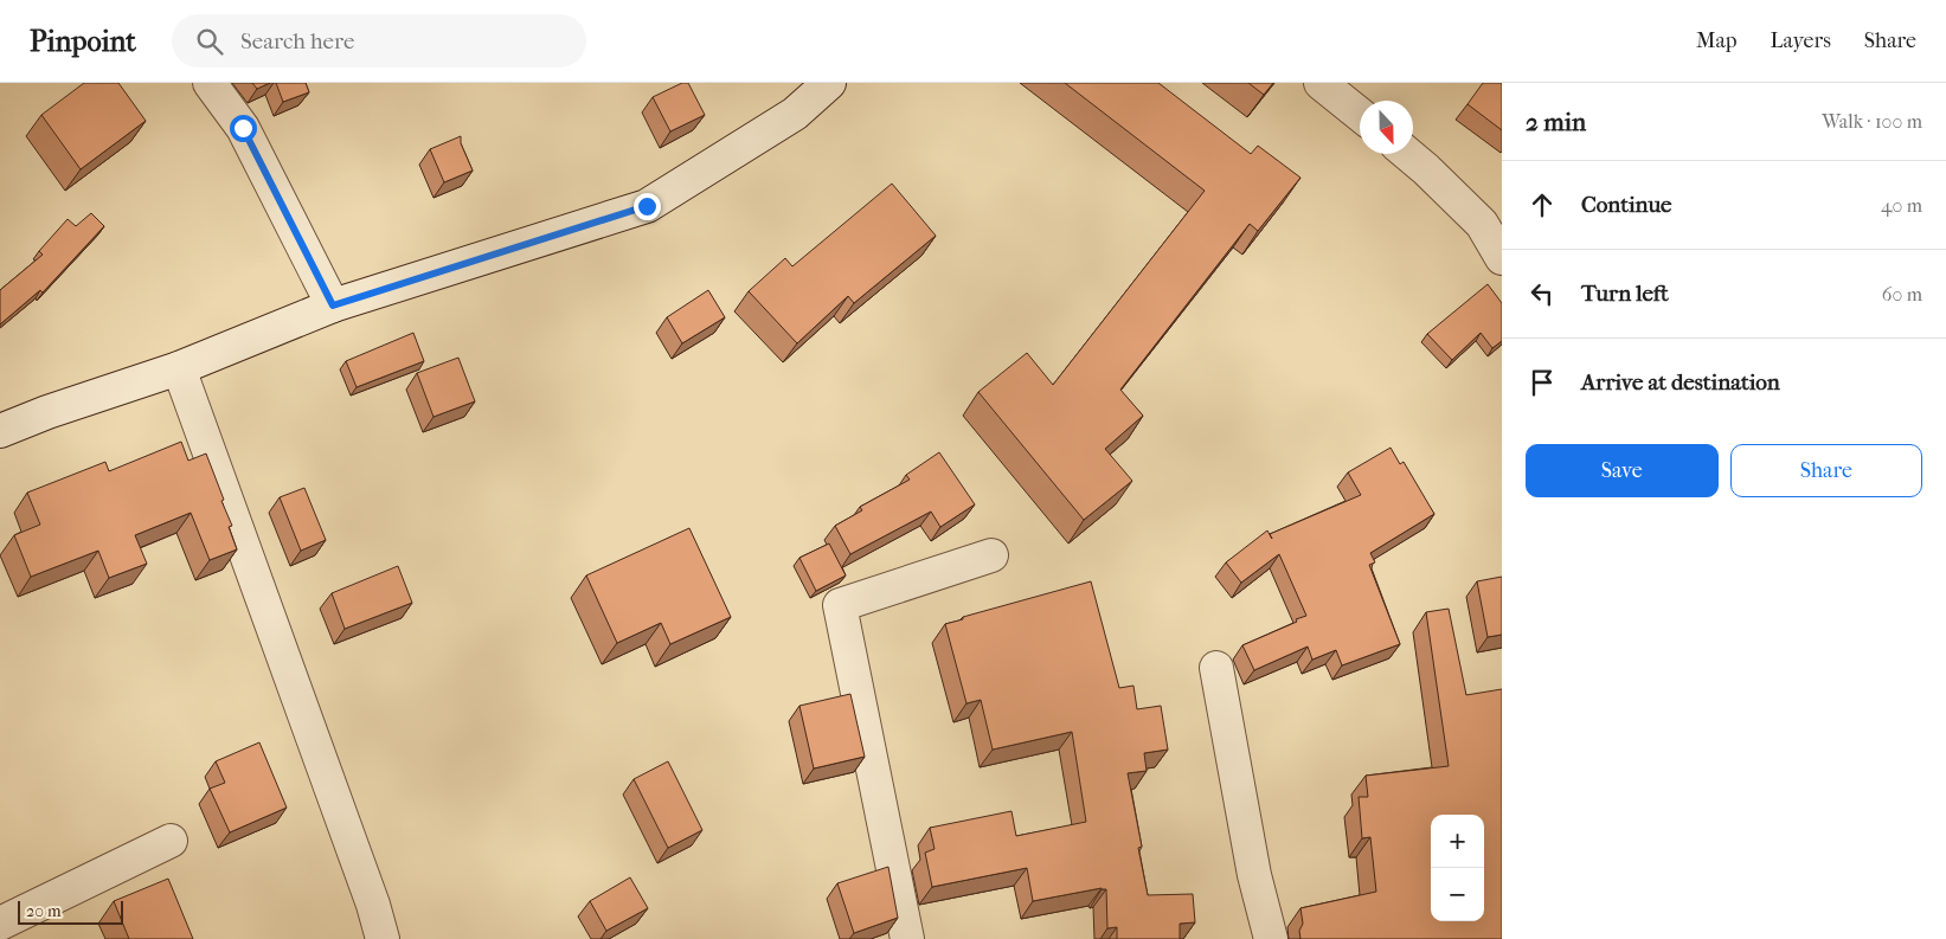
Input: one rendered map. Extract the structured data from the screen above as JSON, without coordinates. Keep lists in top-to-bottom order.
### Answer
{
  "scale_bar": "20 m",
  "north": "bottom",
  "page": {
    "header": "Pinpoint",
    "search": "Search here",
    "nav": ["Map", "Layers", "Share"],
    "heading": ["2 min", "Walk · 100 m"],
    "list": [
      ["Continue", "40 m"],
      ["Turn left", "60 m"],
      "Arrive at destination"
    ],
    "buttons": ["Save", "Share"],
    "map_buttons": ["+", "−"],
    "scale": "20 m"
  }
}
